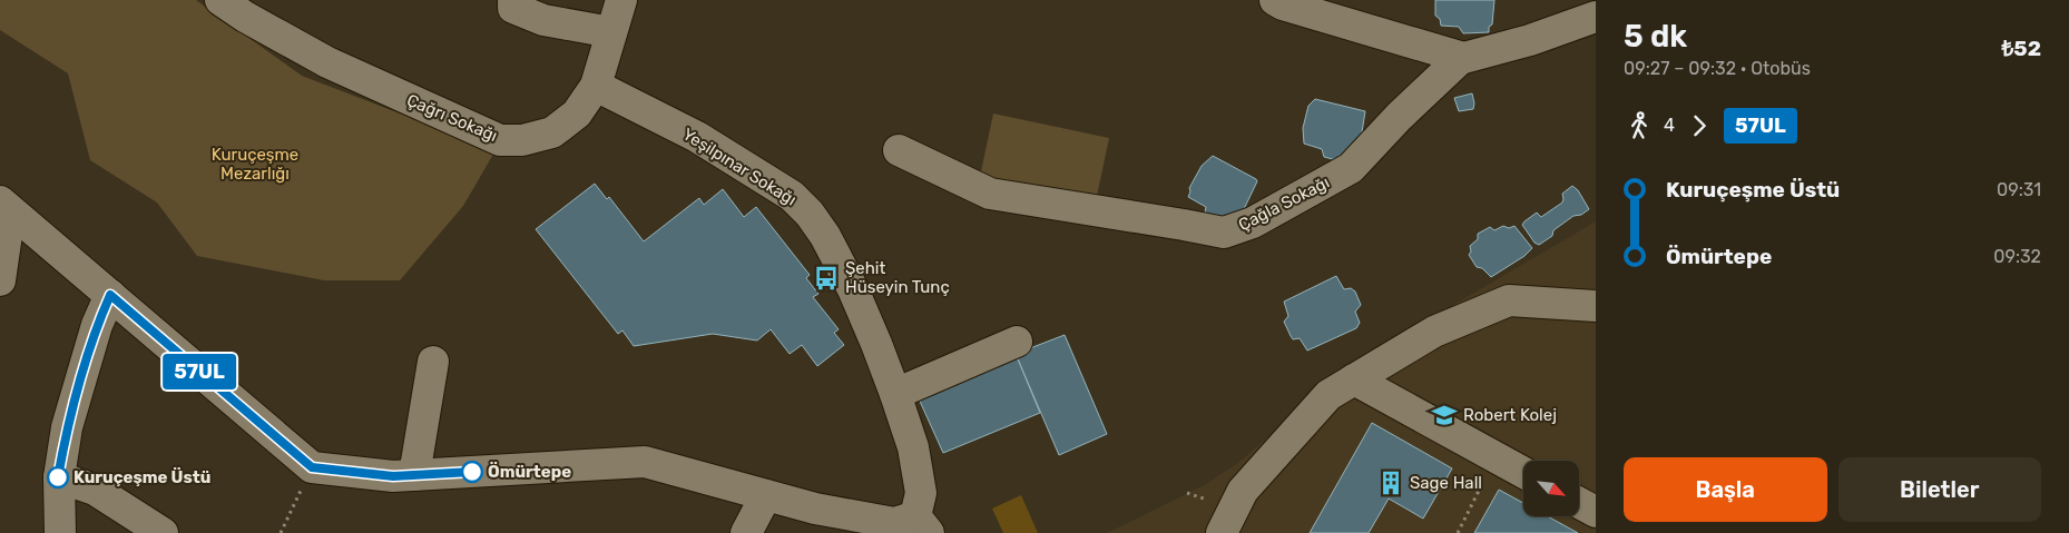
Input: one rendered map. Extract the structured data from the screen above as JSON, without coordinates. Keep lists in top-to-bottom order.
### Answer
{
  "streets": {
    "street": ["Çağrı Sokağı", "Yeşilpınar Sokağı", "Çağla Sokağı"]
  },
  "crossings": [
    ["Çağrı Sokağı", "Yeşilpınar Sokağı"]
  ],
  "parks": ["Kuruçeşme Mezarlığı"],
  "places": {
    "bus stop": ["Şehit Hüseyin Tunç"],
    "school or university": ["Robert Kolej"],
    "other": ["Ömürtepe", "Kuruçeşme Üstü"],
    "building": ["Sage Hall"]
  },
  "lines": ["bus line 57UL"],
  "north": "bottom right",
  "page": {
    "on_map": "57UL",
    "heading": ["5 dk", "09:27 – 09:32 · Otobüs", "₺52"],
    "legs": ["4", "57UL"],
    "list": [
      {
        "name": "Kuruçeşme Üstü",
        "value": "09:31"
      },
      {
        "name": "Ömürtepe",
        "value": "09:32"
      }
    ],
    "buttons": ["Başla", "Biletler"]
  }
}
